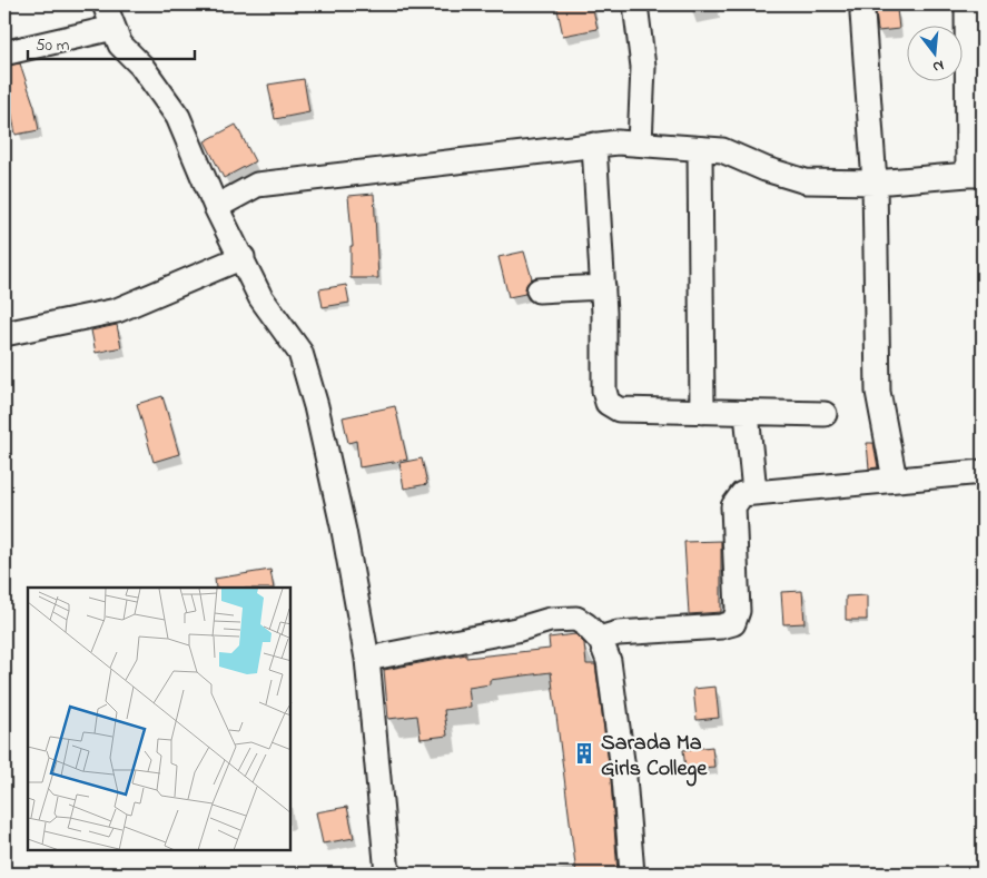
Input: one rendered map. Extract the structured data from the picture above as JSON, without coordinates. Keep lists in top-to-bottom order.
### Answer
{
  "places": {
    "building": ["Sarada Ma Girls College"]
  },
  "scale_bar": "50 m",
  "north": "bottom"
}
